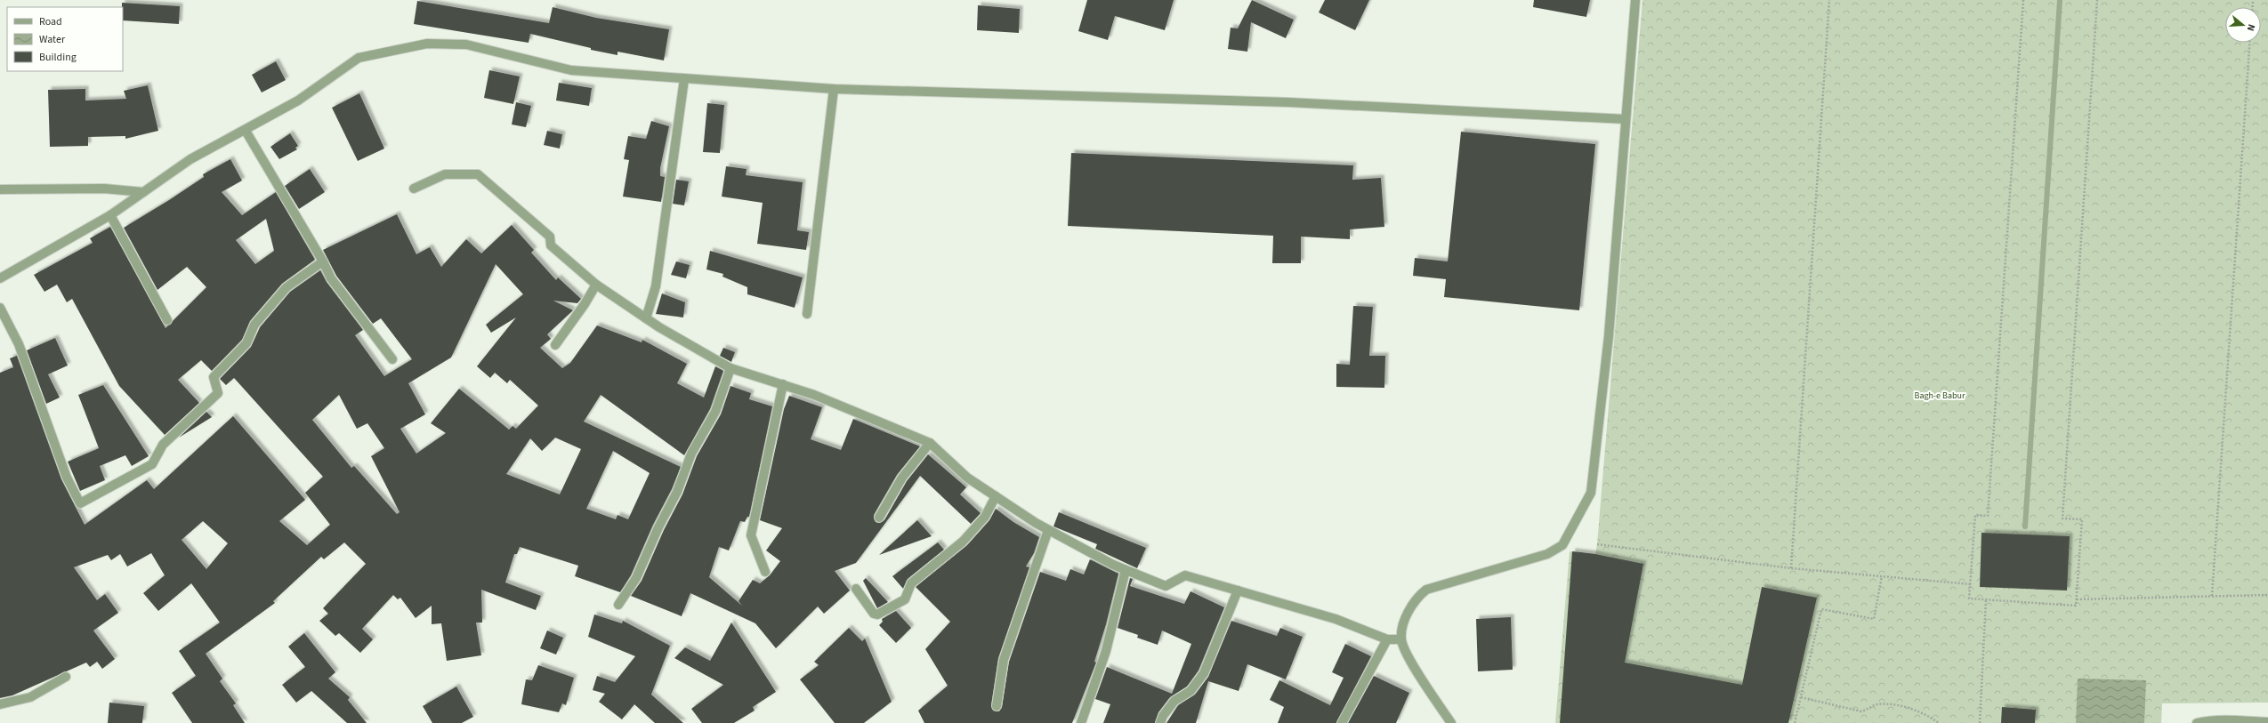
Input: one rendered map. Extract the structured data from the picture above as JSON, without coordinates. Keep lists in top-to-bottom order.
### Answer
{
  "parks": ["Bagh-e Babur"],
  "legend": ["Road", "Water", "Building"],
  "north": "right"
}
